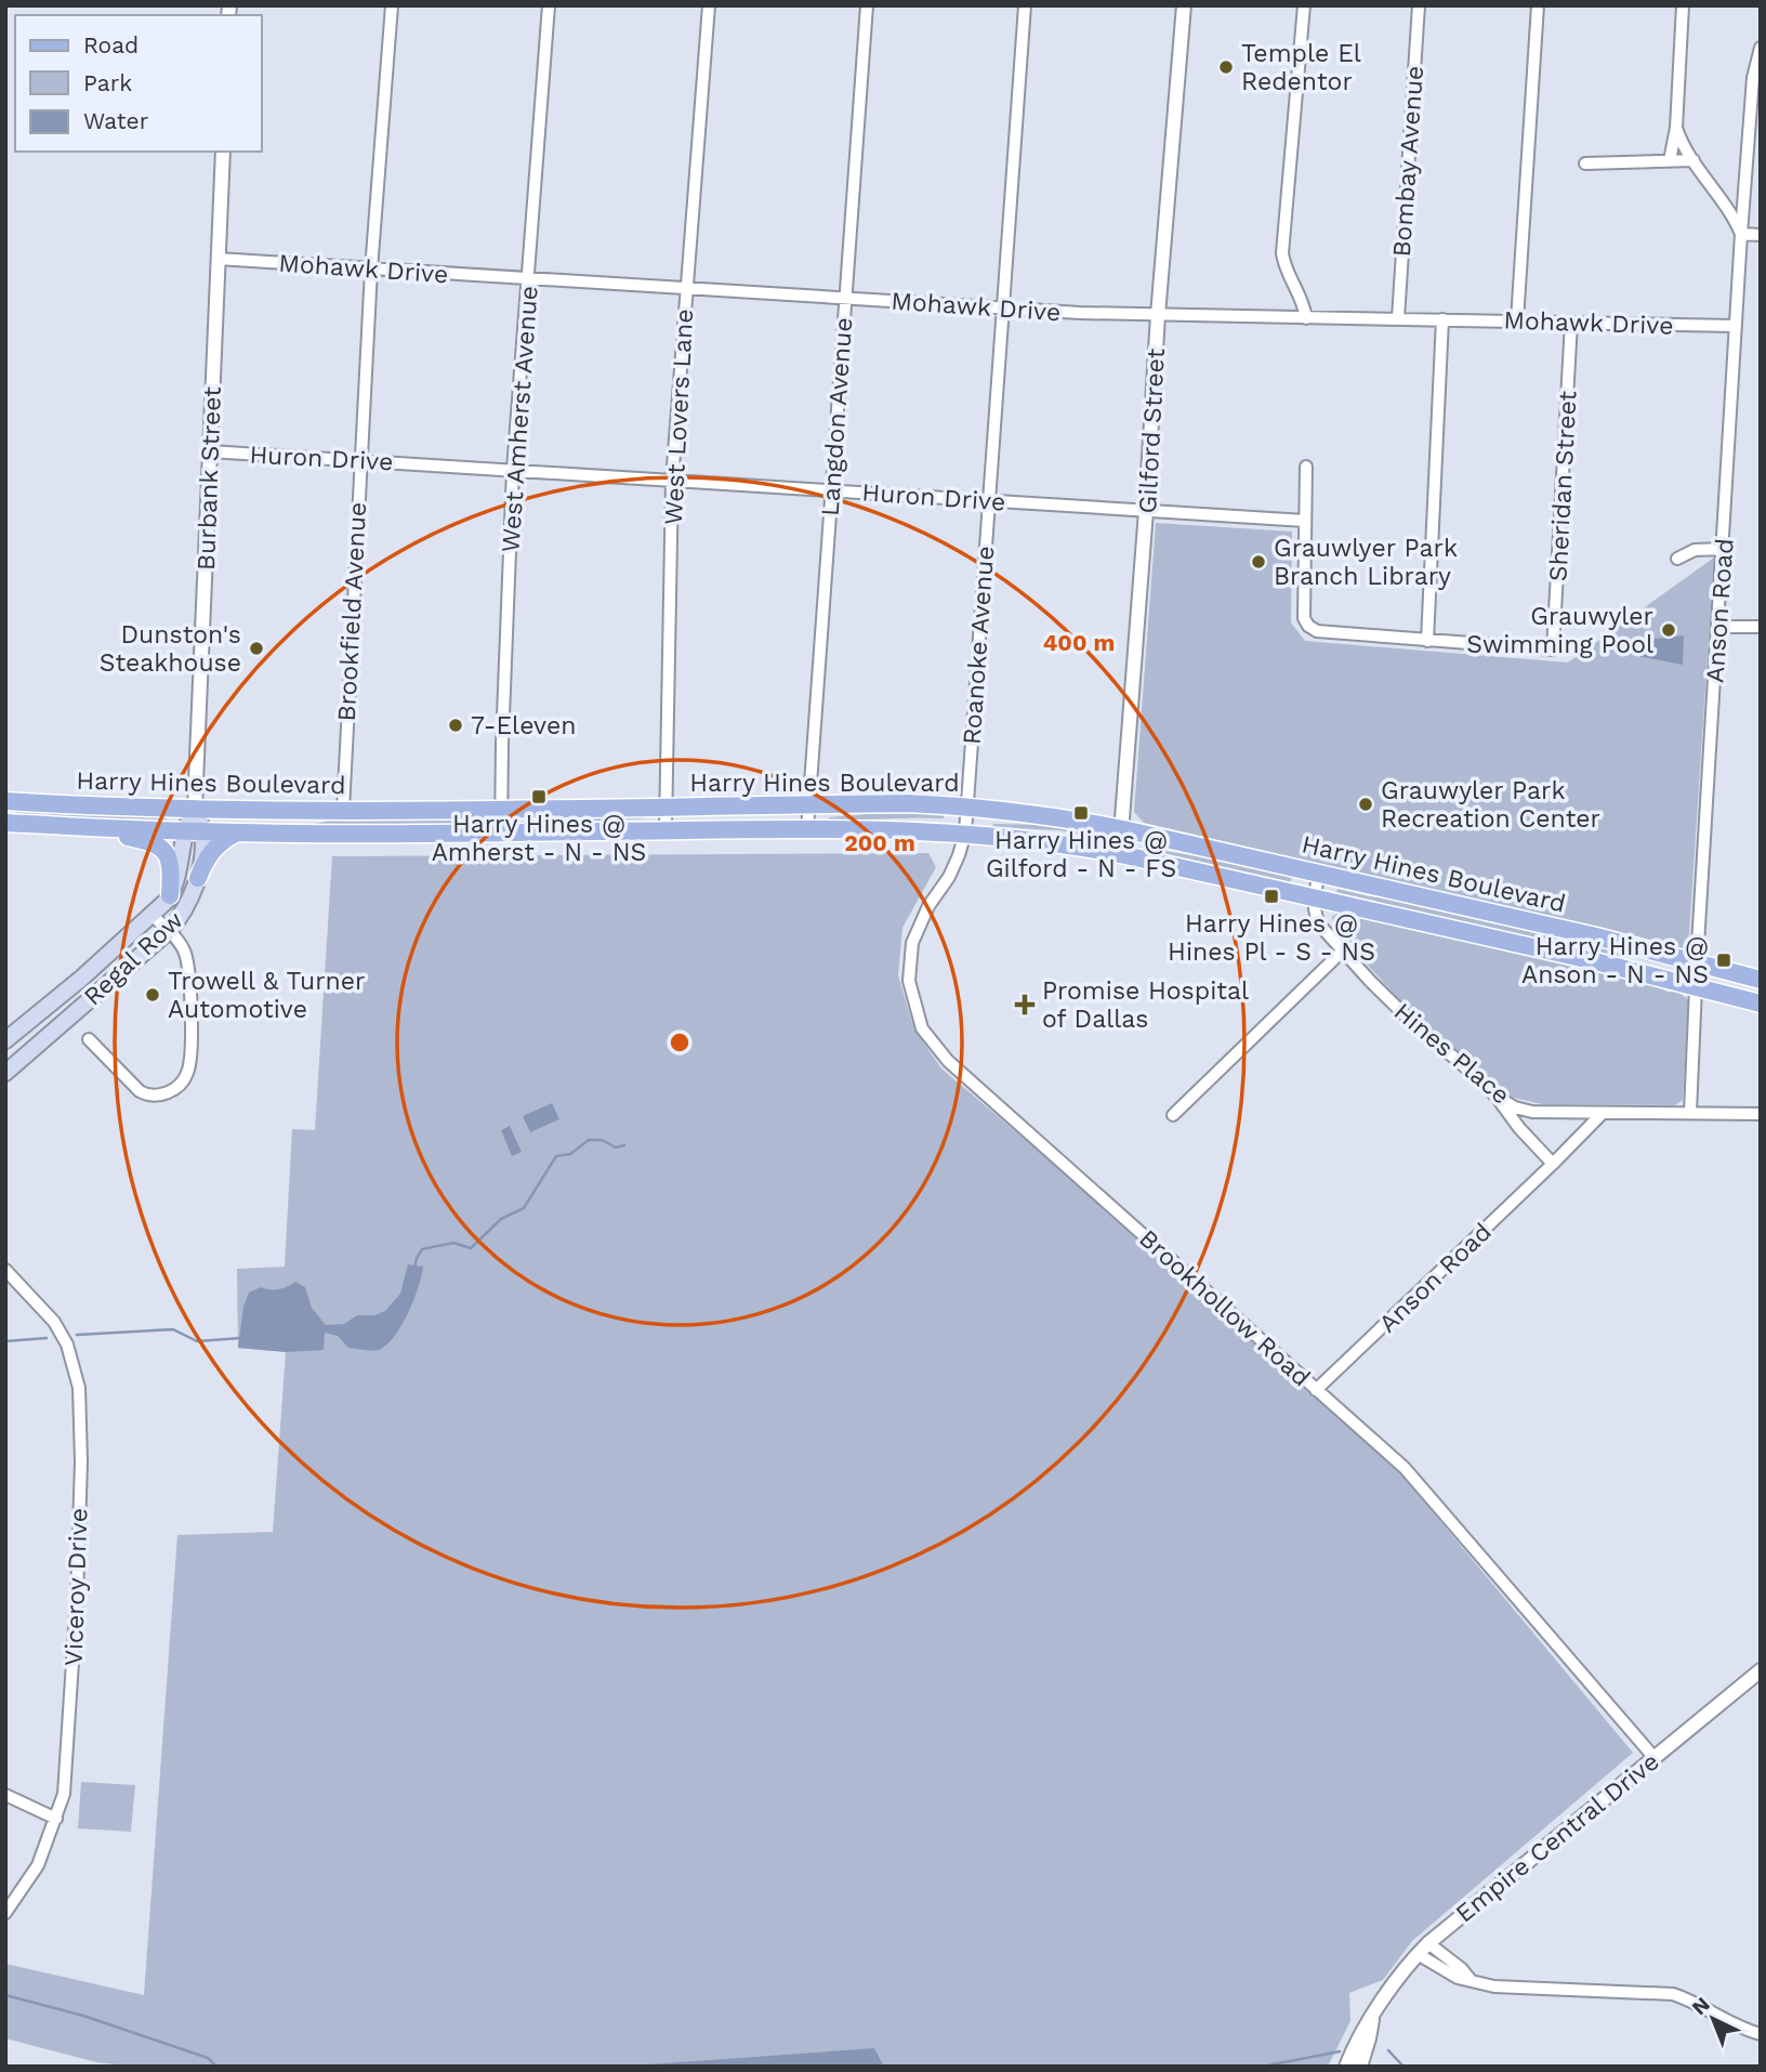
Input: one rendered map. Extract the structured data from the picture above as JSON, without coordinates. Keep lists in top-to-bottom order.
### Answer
{
  "streets": {
    "main road": ["Harry Hines Boulevard", "Regal Row"],
    "street": [
      "Bombay Avenue",
      "Mohawk Drive",
      "West Lovers Lane",
      "Langdon Avenue",
      "West Amherst Avenue",
      "Gilford Street",
      "Huron Drive",
      "Burbank Street",
      "Sheridan Street",
      "Anson Road",
      "Brookfield Avenue",
      "Roanoke Avenue",
      "Hines Place",
      "Brookhollow Road",
      "Viceroy Drive",
      "Empire Central Drive"
    ]
  },
  "crossings": [
    ["Bombay Avenue", "Mohawk Drive"],
    ["Mohawk Drive", "West Lovers Lane"],
    ["Mohawk Drive", "Langdon Avenue"],
    ["Mohawk Drive", "West Amherst Avenue"],
    ["Mohawk Drive", "Gilford Street"],
    ["Mohawk Drive", "Burbank Street"],
    ["Mohawk Drive", "Sheridan Street"],
    ["Mohawk Drive", "Anson Road"],
    ["Mohawk Drive", "Brookfield Avenue"],
    ["Mohawk Drive", "Roanoke Avenue"],
    ["West Lovers Lane", "Huron Drive"],
    ["West Lovers Lane", "Harry Hines Boulevard"],
    ["Langdon Avenue", "Huron Drive"],
    ["Langdon Avenue", "Harry Hines Boulevard"],
    ["West Amherst Avenue", "Huron Drive"],
    ["West Amherst Avenue", "Harry Hines Boulevard"],
    ["Gilford Street", "Huron Drive"],
    ["Gilford Street", "Harry Hines Boulevard"],
    ["Huron Drive", "Burbank Street"],
    ["Huron Drive", "Brookfield Avenue"],
    ["Huron Drive", "Roanoke Avenue"],
    ["Burbank Street", "Harry Hines Boulevard"],
    ["Burbank Street", "Regal Row"],
    ["Anson Road", "Harry Hines Boulevard"],
    ["Anson Road", "Hines Place"],
    ["Anson Road", "Brookhollow Road"],
    ["Brookfield Avenue", "Harry Hines Boulevard"],
    ["Roanoke Avenue", "Harry Hines Boulevard"],
    ["Roanoke Avenue", "Brookhollow Road"],
    ["Harry Hines Boulevard", "Regal Row"],
    ["Harry Hines Boulevard", "Hines Place"],
    ["Harry Hines Boulevard", "Brookhollow Road"],
    ["Brookhollow Road", "Empire Central Drive"]
  ],
  "places": {
    "other": [
      "Temple El Redentor",
      "Grauwlyer Park Branch Library",
      "Grauwyler Swimming Pool",
      "Dunston's Steakhouse",
      "7-Eleven",
      "Grauwyler Park Recreation Center",
      "Trowell & Turner Automotive"
    ],
    "transit": [
      "Harry Hines @ Amherst - N - NS",
      "Harry Hines @ Gilford - N - FS",
      "Harry Hines @ Hines Pl - S - NS",
      "Harry Hines @ Anson - N - NS"
    ],
    "health": ["Promise Hospital of Dallas"]
  },
  "legend": ["Road", "Park", "Water"],
  "north": "top left",
  "rings": ["400 m", "200 m"]
}
